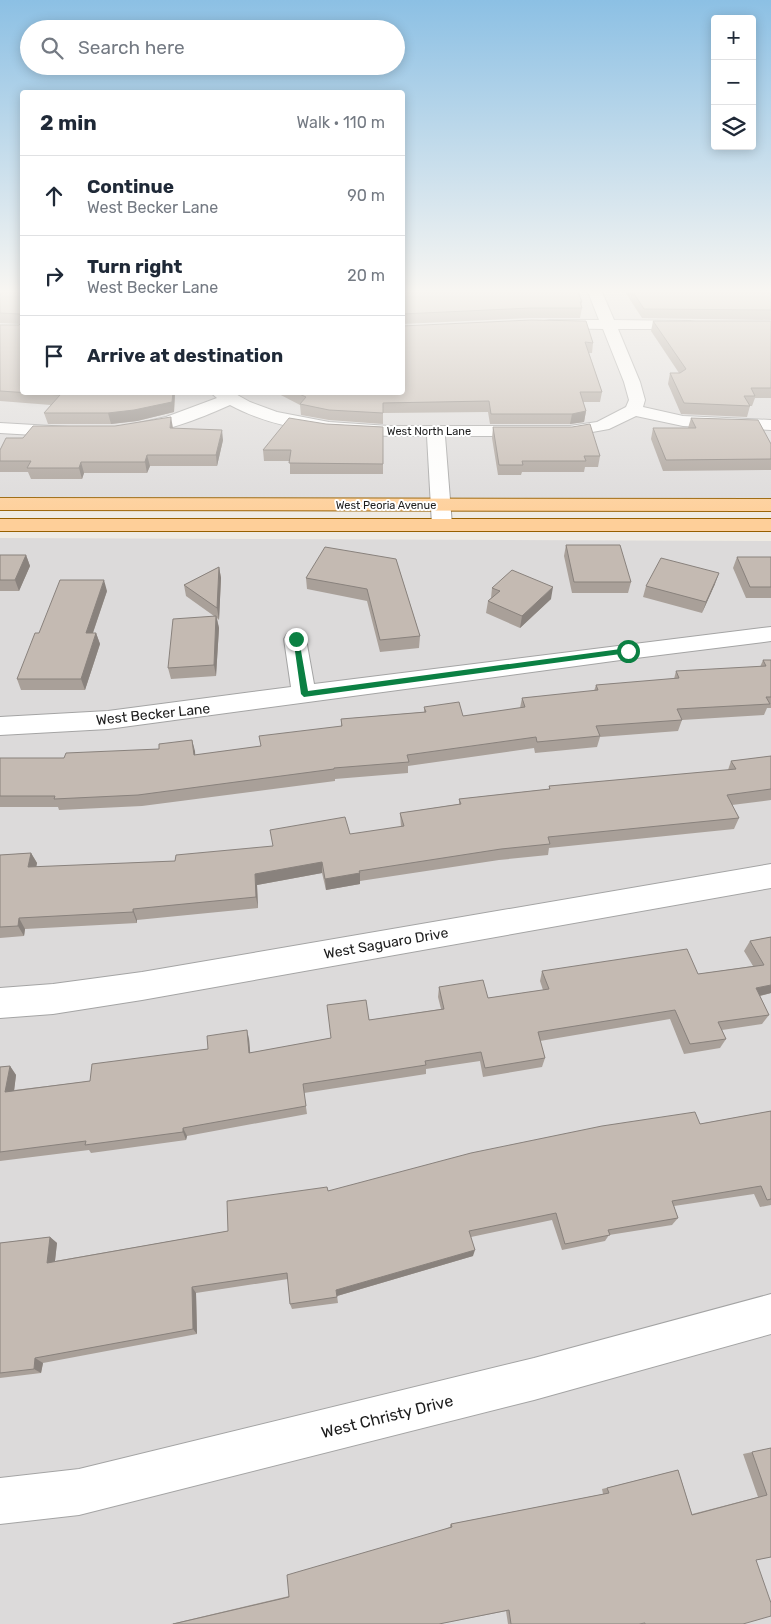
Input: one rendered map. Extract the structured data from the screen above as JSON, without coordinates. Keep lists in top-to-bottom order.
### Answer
{
  "streets": {
    "main road": ["West Peoria Avenue"],
    "street": [
      "West North Lane",
      "West Becker Lane",
      "West Saguaro Drive",
      "West Christy Drive"
    ]
  },
  "page": {
    "map_buttons": ["+", "−"],
    "search": "Search here",
    "heading": ["2 min", "Walk · 110 m"],
    "list": [
      ["Continue", "West Becker Lane", "90 m"],
      ["Turn right", "West Becker Lane", "20 m"],
      "Arrive at destination"
    ]
  }
}
